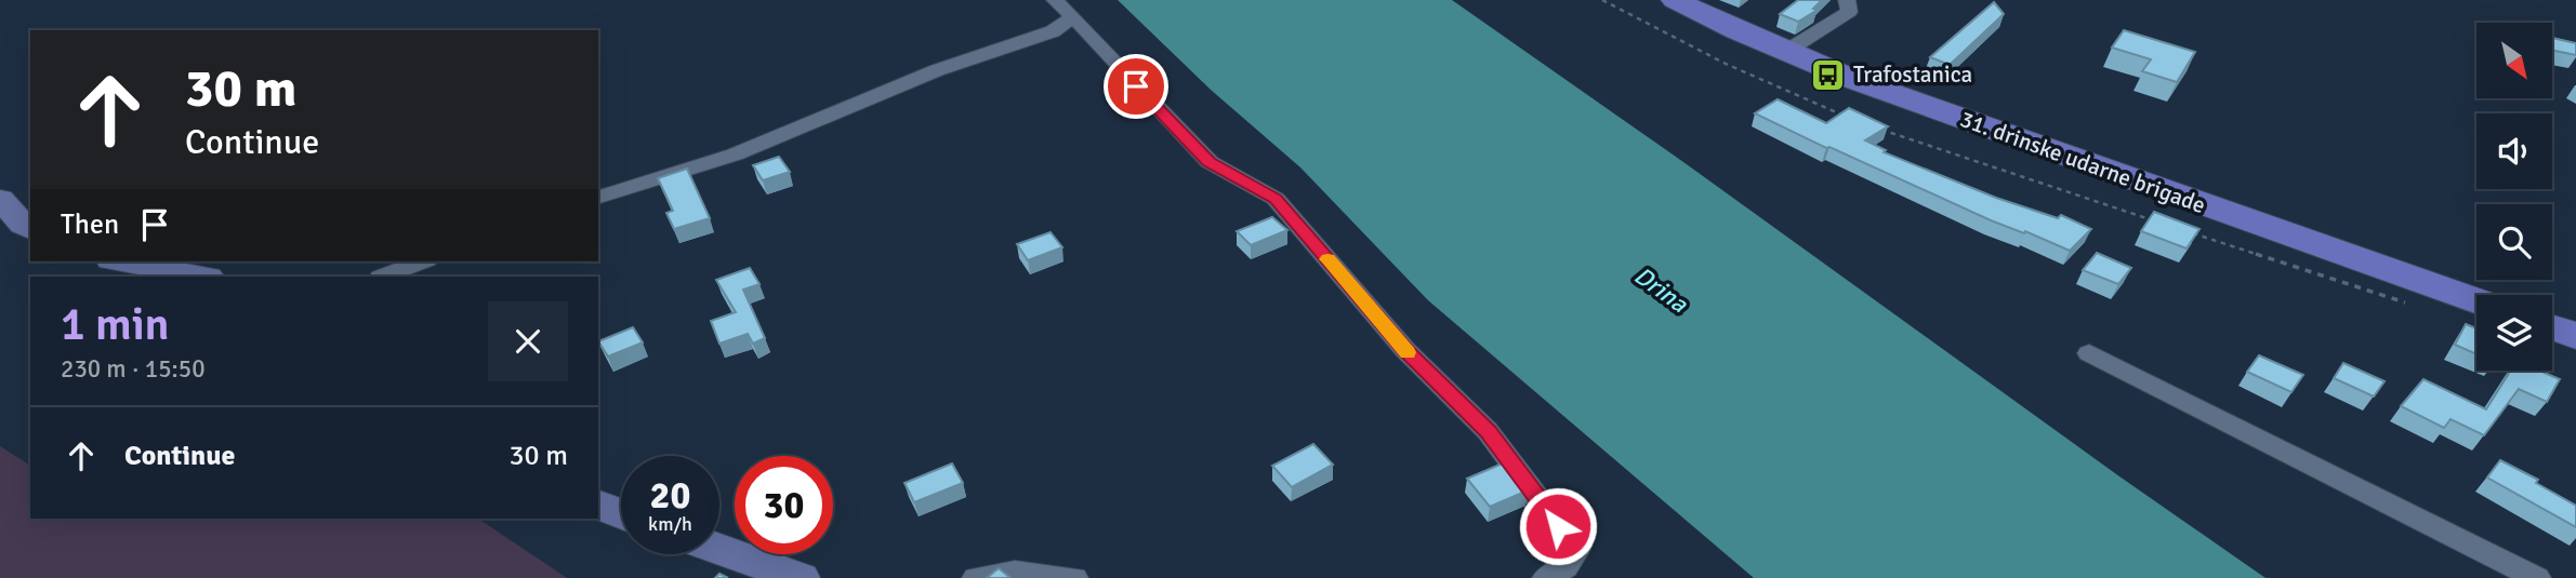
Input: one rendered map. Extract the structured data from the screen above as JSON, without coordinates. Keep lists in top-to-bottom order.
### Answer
{
  "streets": {
    "main road": ["31. drinske udarne brigade"]
  },
  "water": ["Drina"],
  "places": {
    "bus stop": ["Trafostanica"]
  },
  "north": "bottom right",
  "page": {
    "turn": ["30 m", "Continue"],
    "then": "Then",
    "heading": ["1 min", "230 m · 15:50"],
    "list": [
      {
        "name": "Continue",
        "value": "30 m"
      }
    ],
    "speed": "20 km/h",
    "limit": "30"
  }
}
